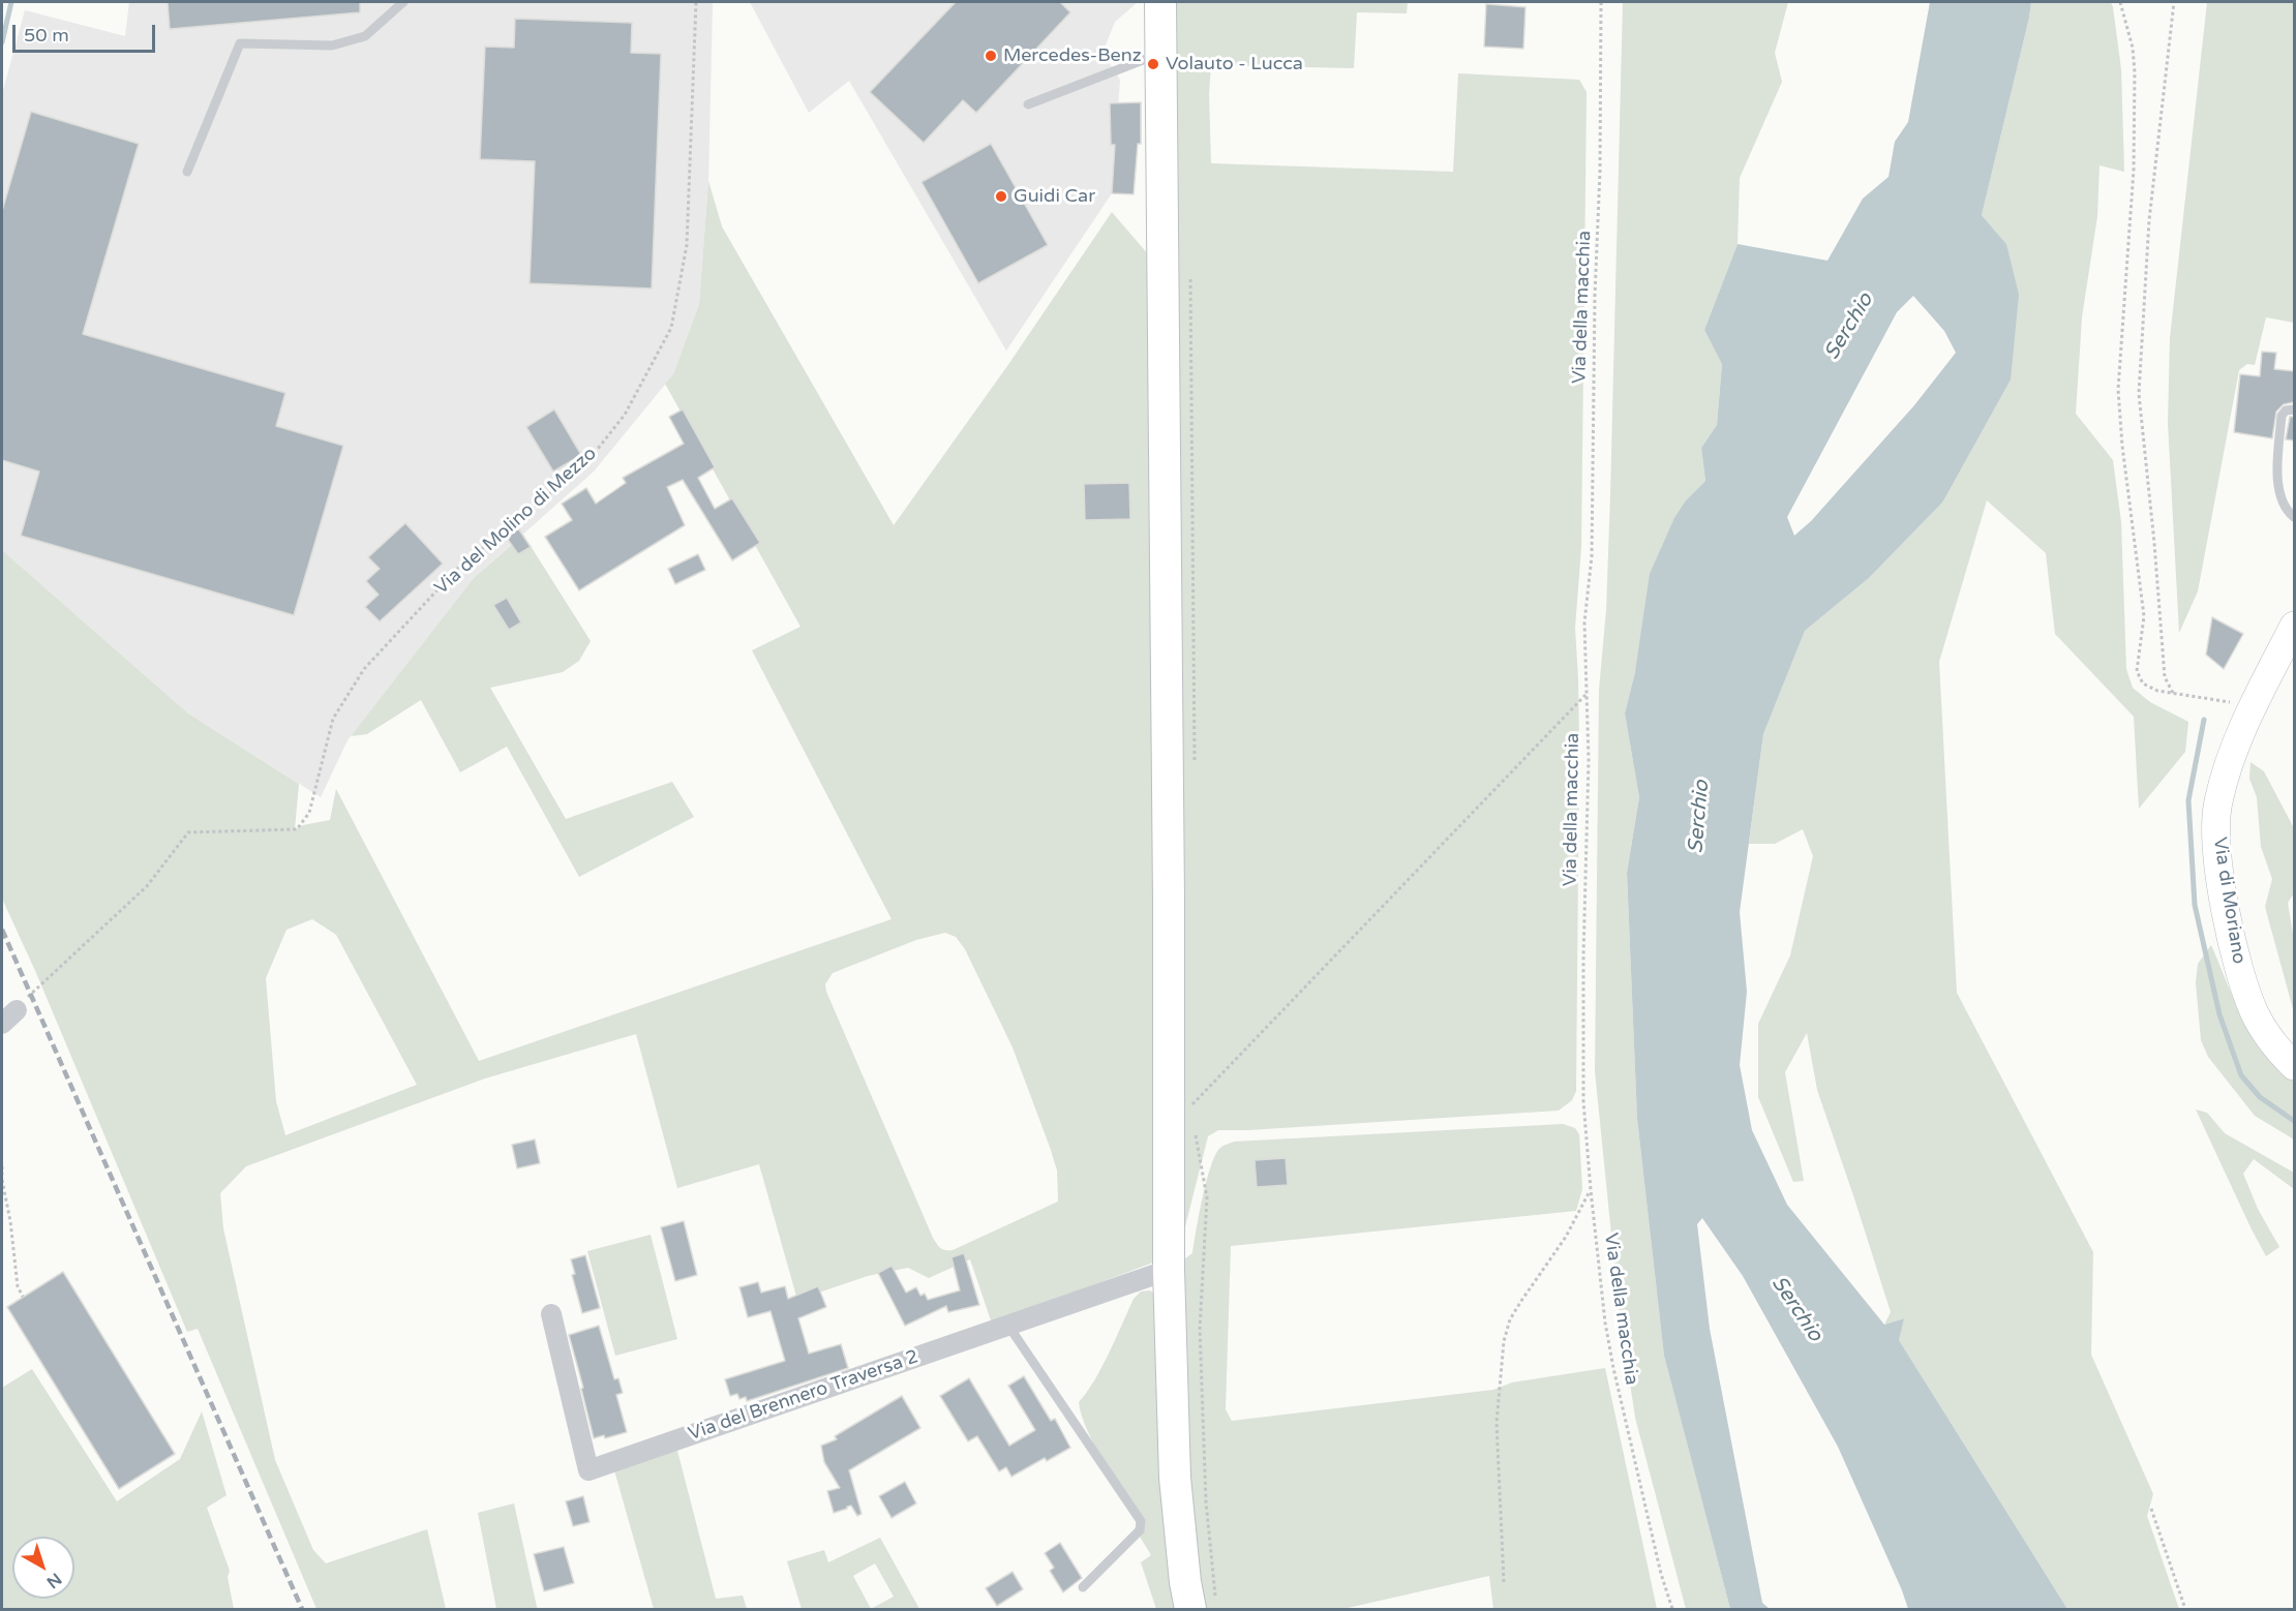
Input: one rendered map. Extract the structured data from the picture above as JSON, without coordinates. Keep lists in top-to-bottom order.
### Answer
{
  "streets": {
    "main road": ["Via di Moriano"],
    "street": ["Via del Brennero Traversa 2"],
    "path": ["Via della macchia", "Via del Molino di Mezzo"]
  },
  "water": ["Serchio"],
  "places": ["Mercedes-Benz", "Volauto - Lucca", "Guidi Car"],
  "scale_bar": "50 m",
  "north": "bottom right"
}
